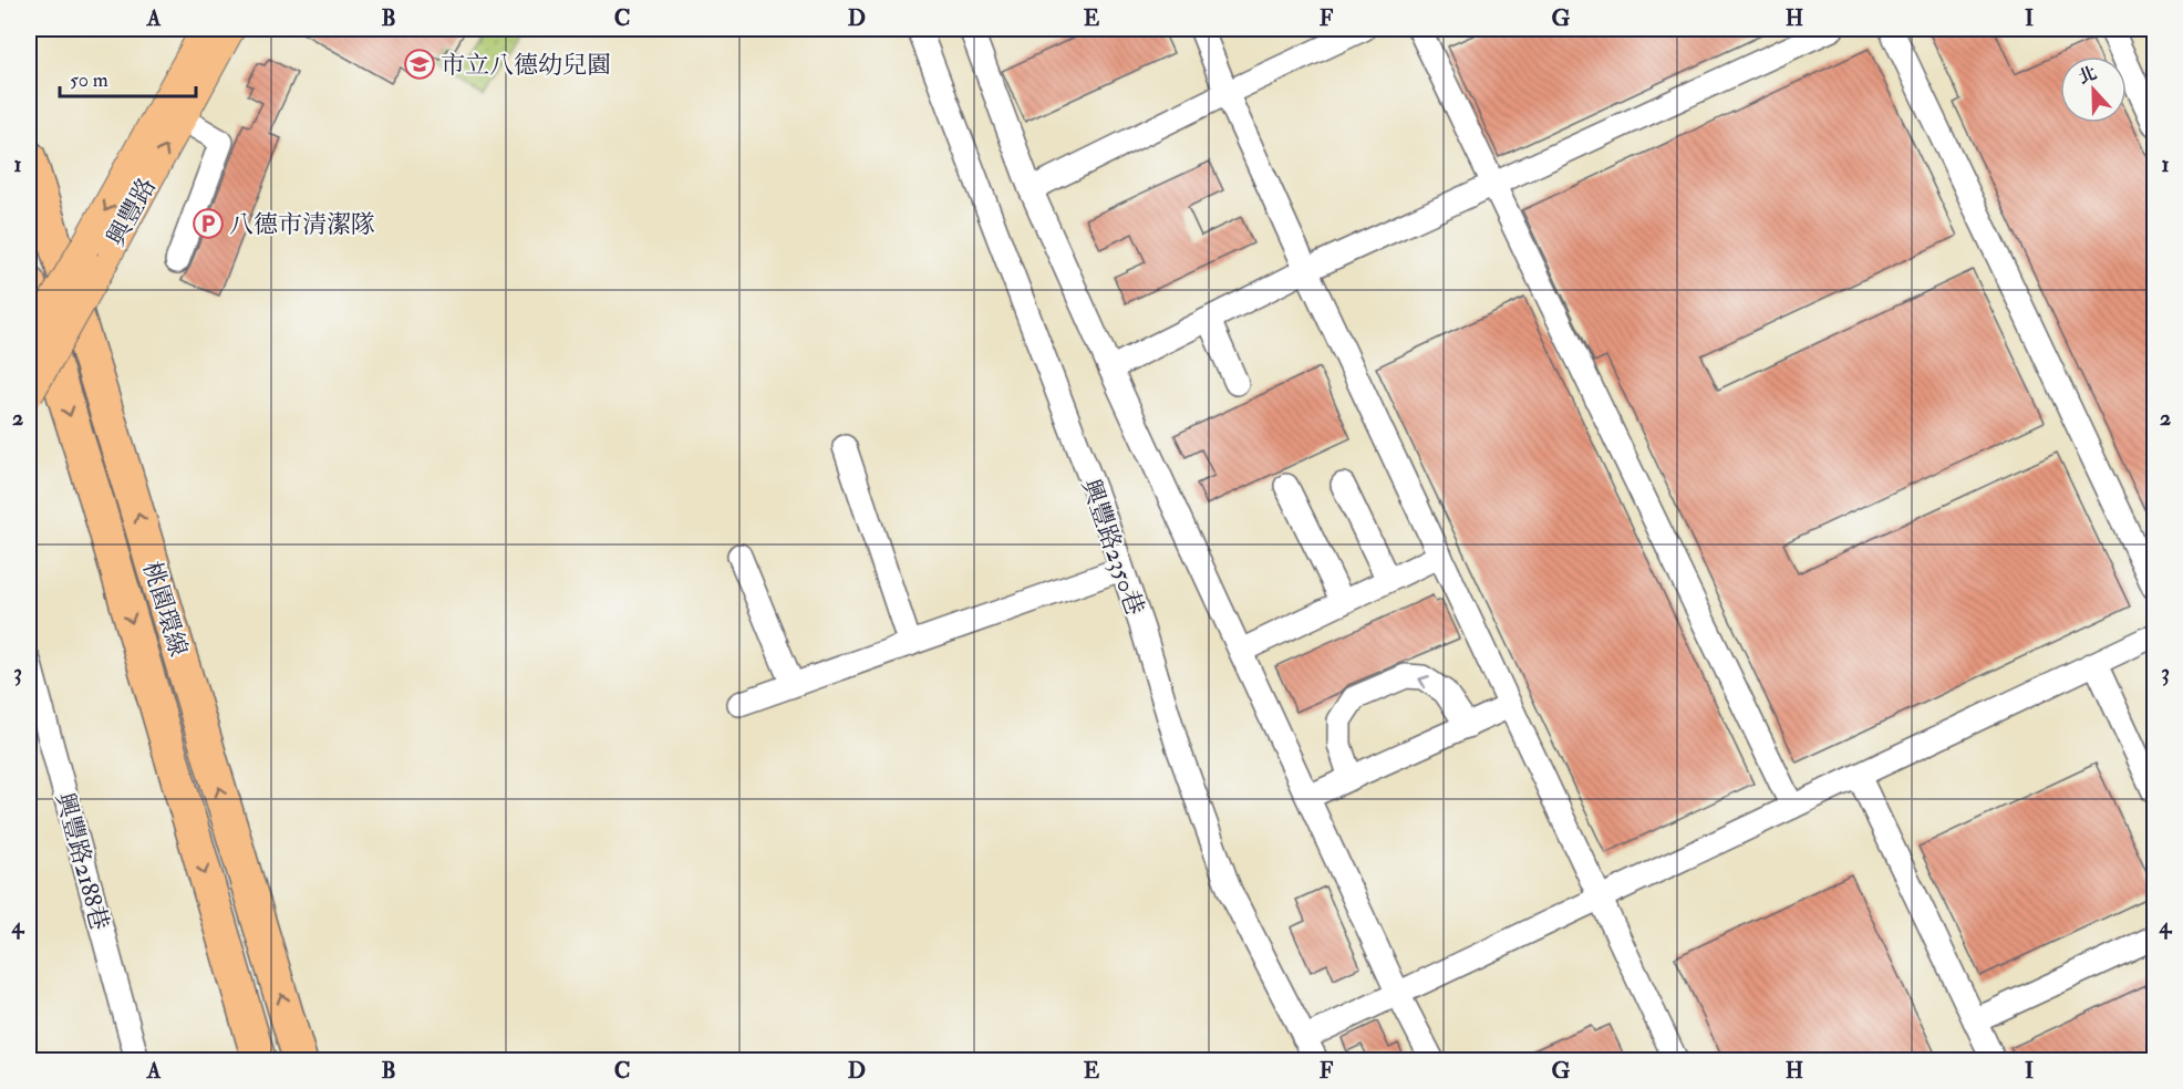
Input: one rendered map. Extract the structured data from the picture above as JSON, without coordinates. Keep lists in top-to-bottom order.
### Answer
{
  "streets": {
    "highway": ["桃園環線"],
    "main road": ["興豐路"],
    "street": ["興豐路2350巷", "興豐路2188巷"]
  },
  "places": {
    "school or university": ["市立八德幼兒園"],
    "parking": ["八德市清潔隊"]
  },
  "scale_bar": "50 m",
  "north": "top",
  "grid": {
    "columns": [
      "A",
      "B",
      "C",
      "D",
      "E",
      "F",
      "G",
      "H",
      "I"
    ],
    "rows": [
      "1",
      "2",
      "3",
      "4"
    ]
  }
}
